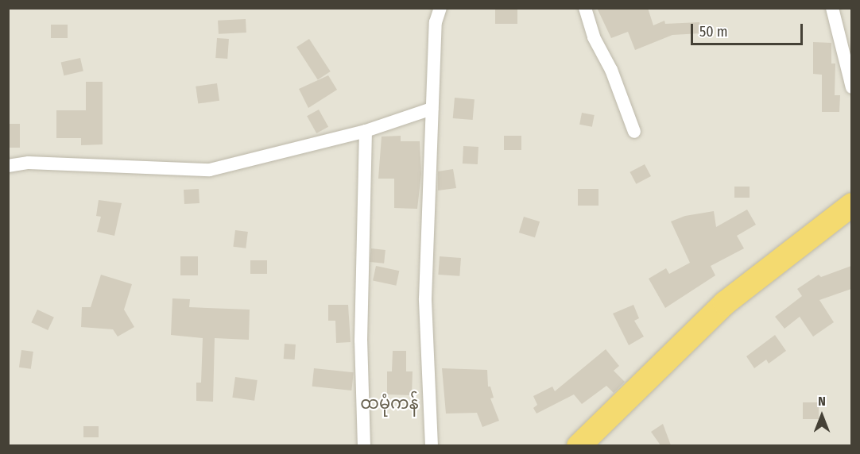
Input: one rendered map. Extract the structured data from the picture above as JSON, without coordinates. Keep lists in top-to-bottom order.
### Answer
{
  "districts": ["ထမုံကန်"],
  "scale_bar": "50 m",
  "north": "top"
}
